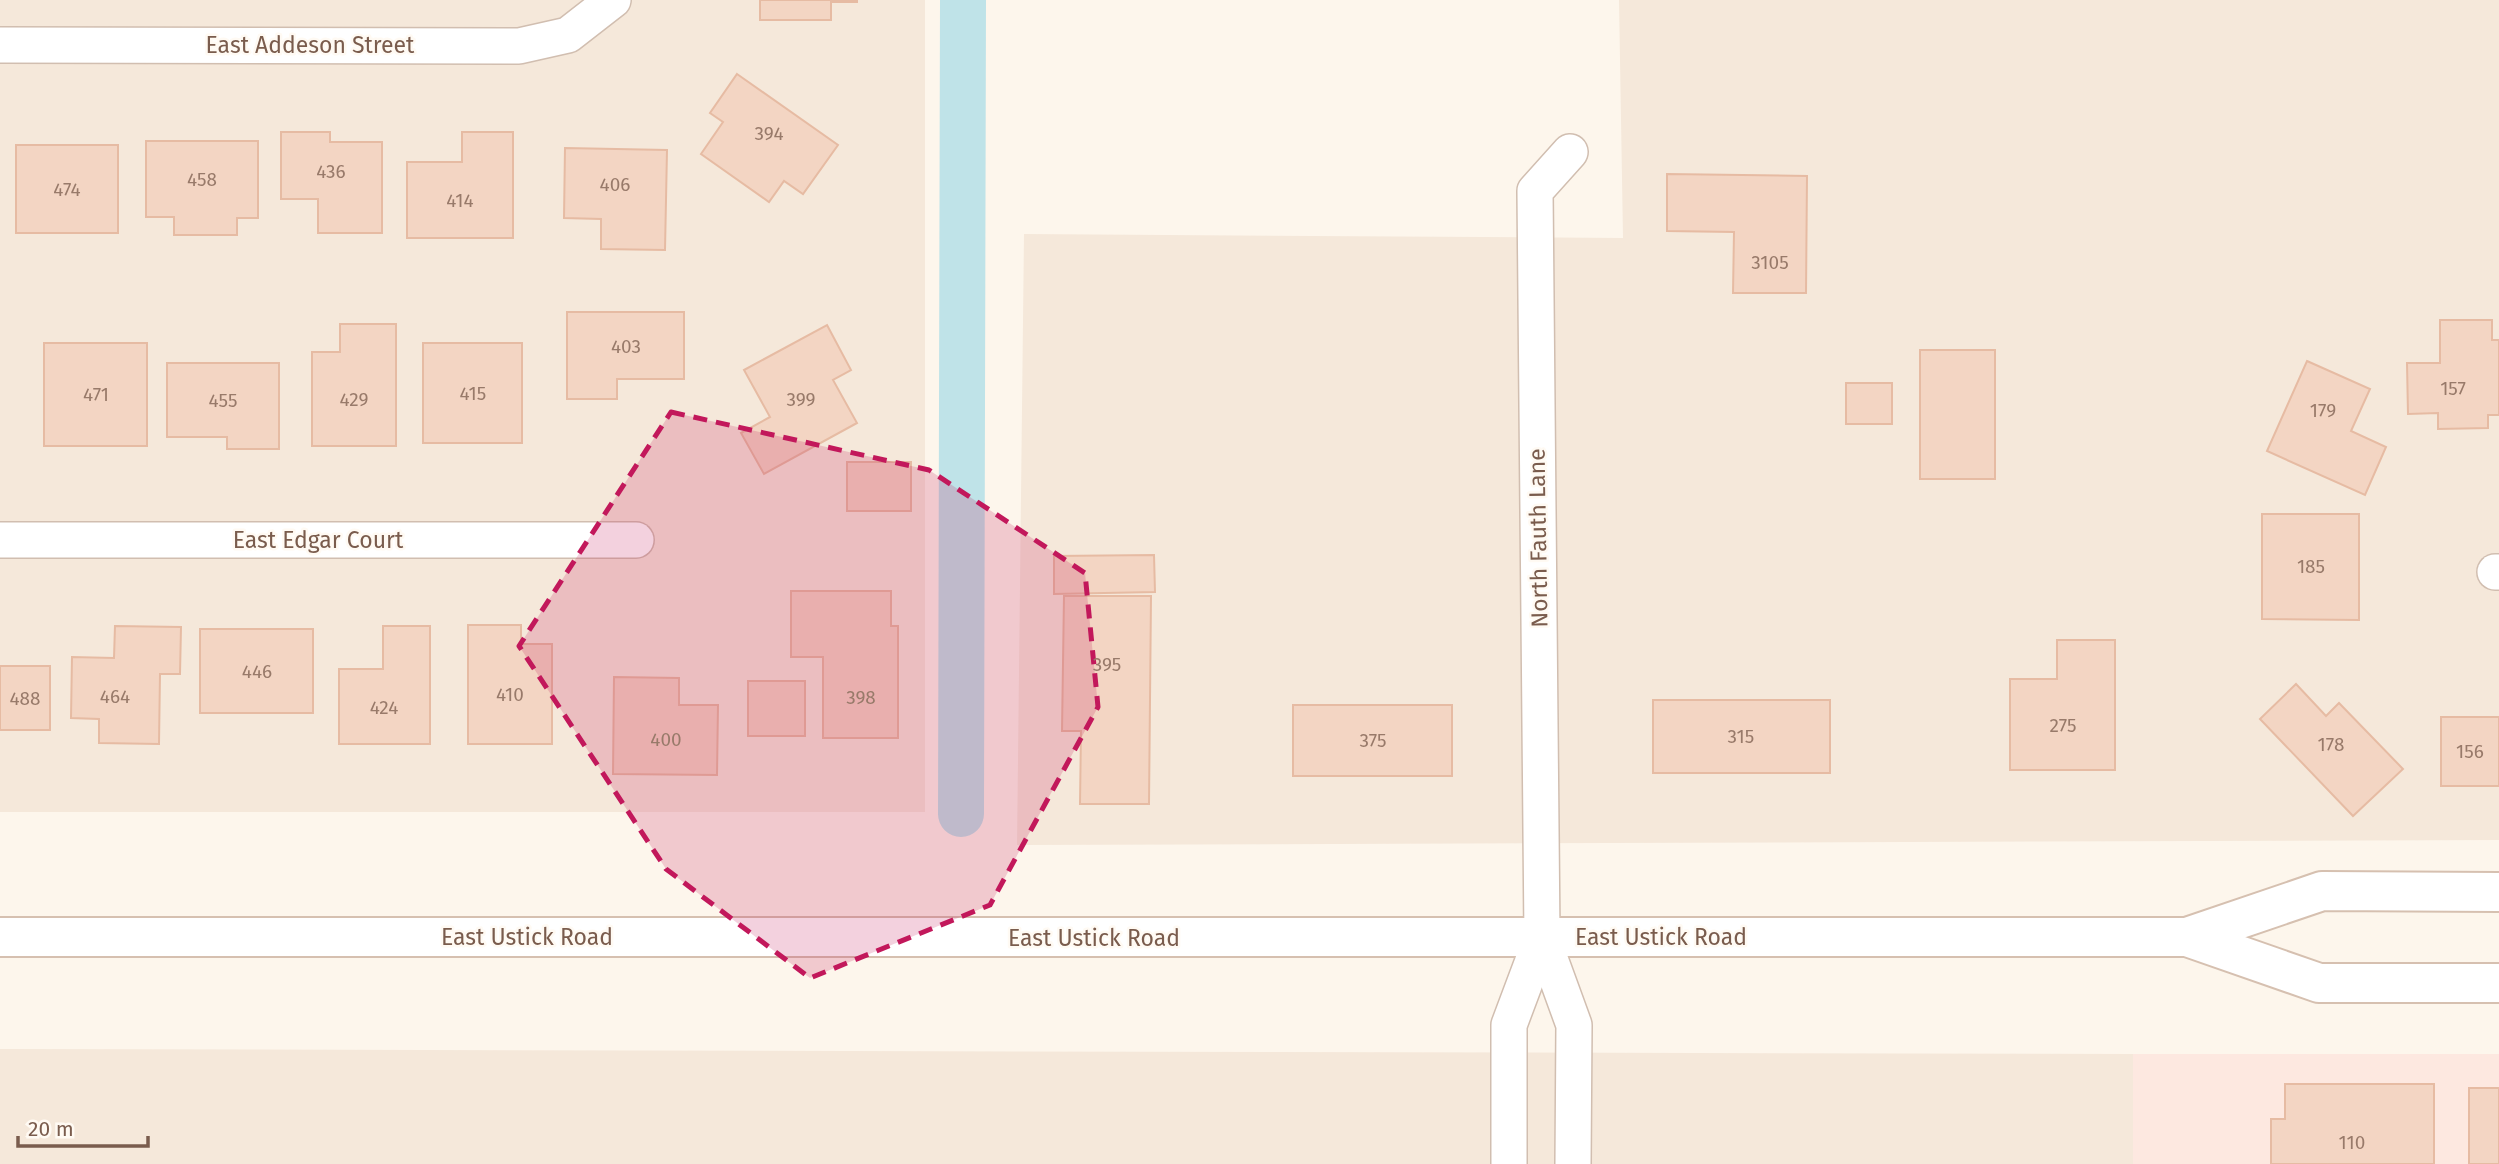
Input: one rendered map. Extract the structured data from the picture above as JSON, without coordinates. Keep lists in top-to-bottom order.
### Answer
{
  "streets": {
    "main road": ["East Ustick Road"],
    "street": ["East Addeson Street", "North Fauth Lane", "East Edgar Court"]
  },
  "crossings": [
    ["North Fauth Lane", "East Ustick Road"]
  ],
  "house_numbers": [
    "394",
    "436",
    "458",
    "406",
    "474",
    "414",
    "3105",
    "403",
    "157",
    "415",
    "471",
    "429",
    "399",
    "455",
    "179",
    "185",
    "395",
    "446",
    "410",
    "464",
    "398",
    "488",
    "424",
    "275",
    "315",
    "400",
    "375",
    "178",
    "156",
    "110"
  ],
  "scale_bar": "20 m"
}
